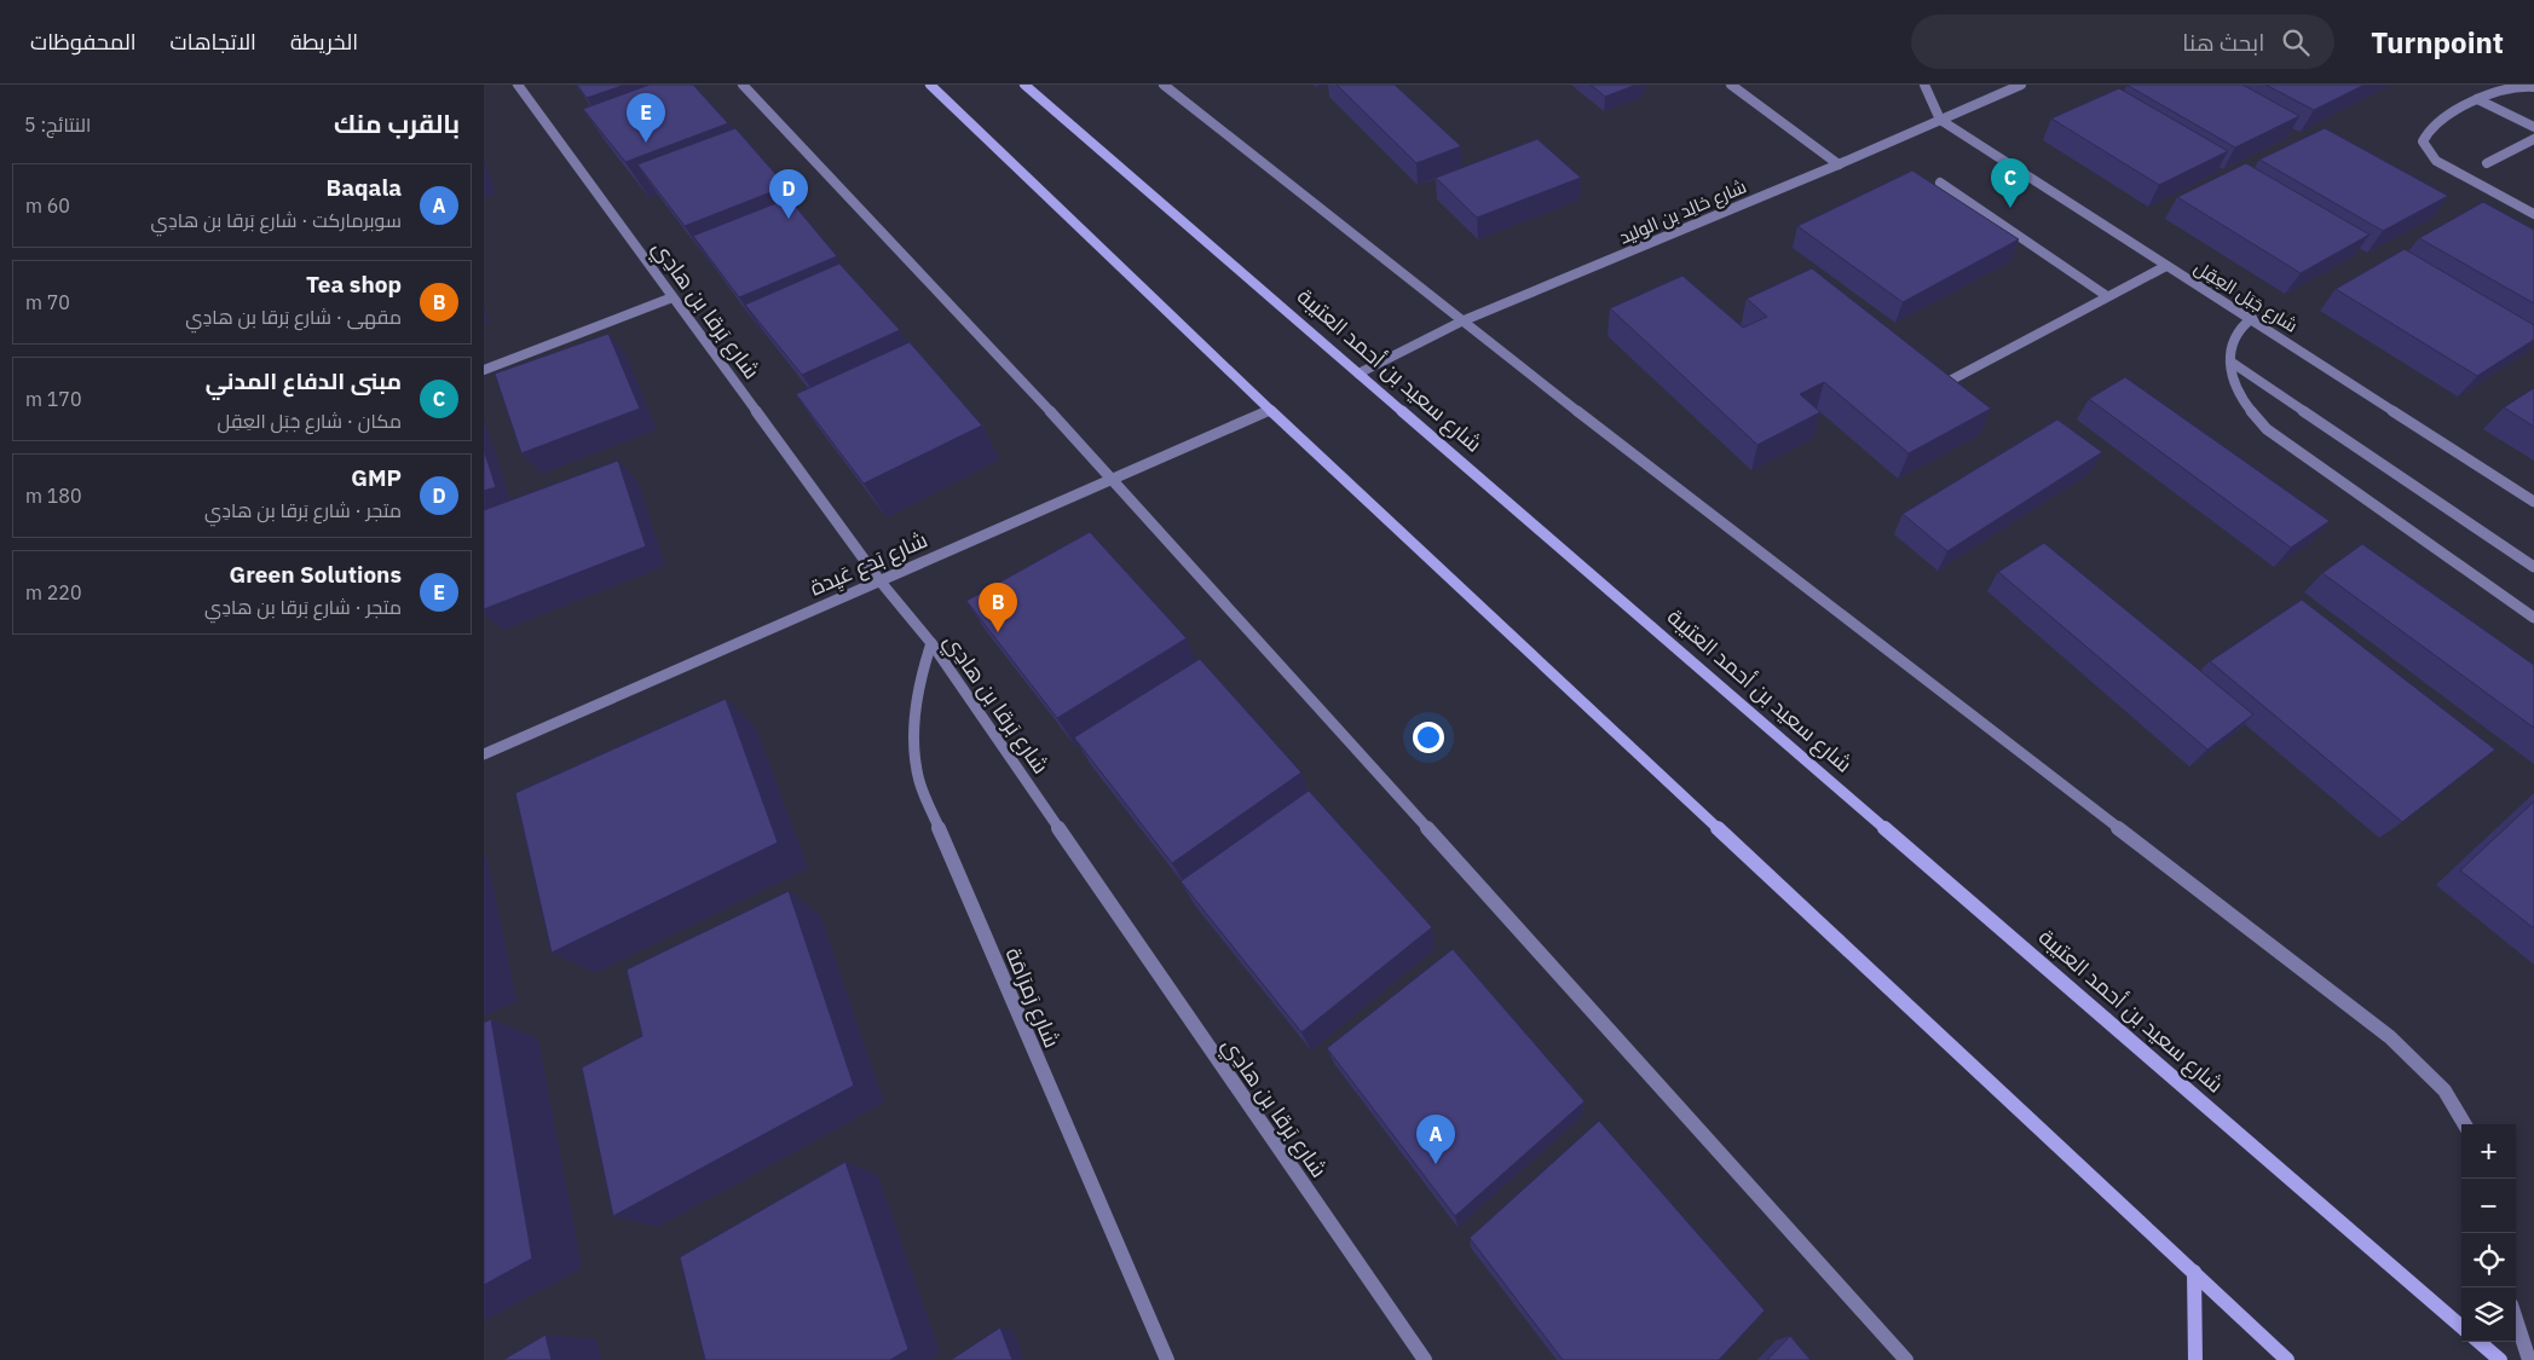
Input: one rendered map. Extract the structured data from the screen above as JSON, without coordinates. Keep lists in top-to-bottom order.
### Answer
{
  "streets": {
    "main road": ["شارع سعيد بن أحمد العتيبة"],
    "street": [
      "شارع خالِد بن الوليد",
      "شارع جَبَل العِقِل",
      "شارع بَرقا بن هادِي",
      "شارع بَدع عَيِدة",
      "شارع رَمرَامَة"
    ]
  },
  "crossings": [
    ["شارع خالِد بن الوليد", "شارع جَبَل العِقِل"],
    ["شارع خالِد بن الوليد", "شارع سعيد بن أحمد العتيبة"],
    ["شارع بَرقا بن هادِي", "شارع بَدع عَيِدة"],
    ["شارع بَرقا بن هادِي", "شارع رَمرَامَة"]
  ],
  "page": {
    "header": "Turnpoint",
    "search": "ابحث هنا",
    "nav": ["الخريطة", "الاتجاهات", "المحفوظات"],
    "heading": ["بالقرب منك", "النتائج: 5"],
    "pins": [
      "E",
      "C",
      "D",
      "B",
      "A"
    ],
    "list": [
      {
        "mark": "A",
        "name": "Baqala",
        "note": "سوبرماركت · شارع بَرقا بن هادِي",
        "value": "60 m"
      },
      {
        "mark": "B",
        "name": "Tea shop",
        "note": "مقهى · شارع بَرقا بن هادِي",
        "value": "70 m"
      },
      {
        "mark": "C",
        "name": "مبنى الدفاع المدني",
        "note": "مكان · شارع جَبَل العِقِل",
        "value": "170 m"
      },
      {
        "mark": "D",
        "name": "GMP",
        "note": "متجر · شارع بَرقا بن هادِي",
        "value": "180 m"
      },
      {
        "mark": "E",
        "name": "Green Solutions",
        "note": "متجر · شارع بَرقا بن هادِي",
        "value": "220 m"
      }
    ],
    "map_buttons": ["+", "−"]
  }
}
